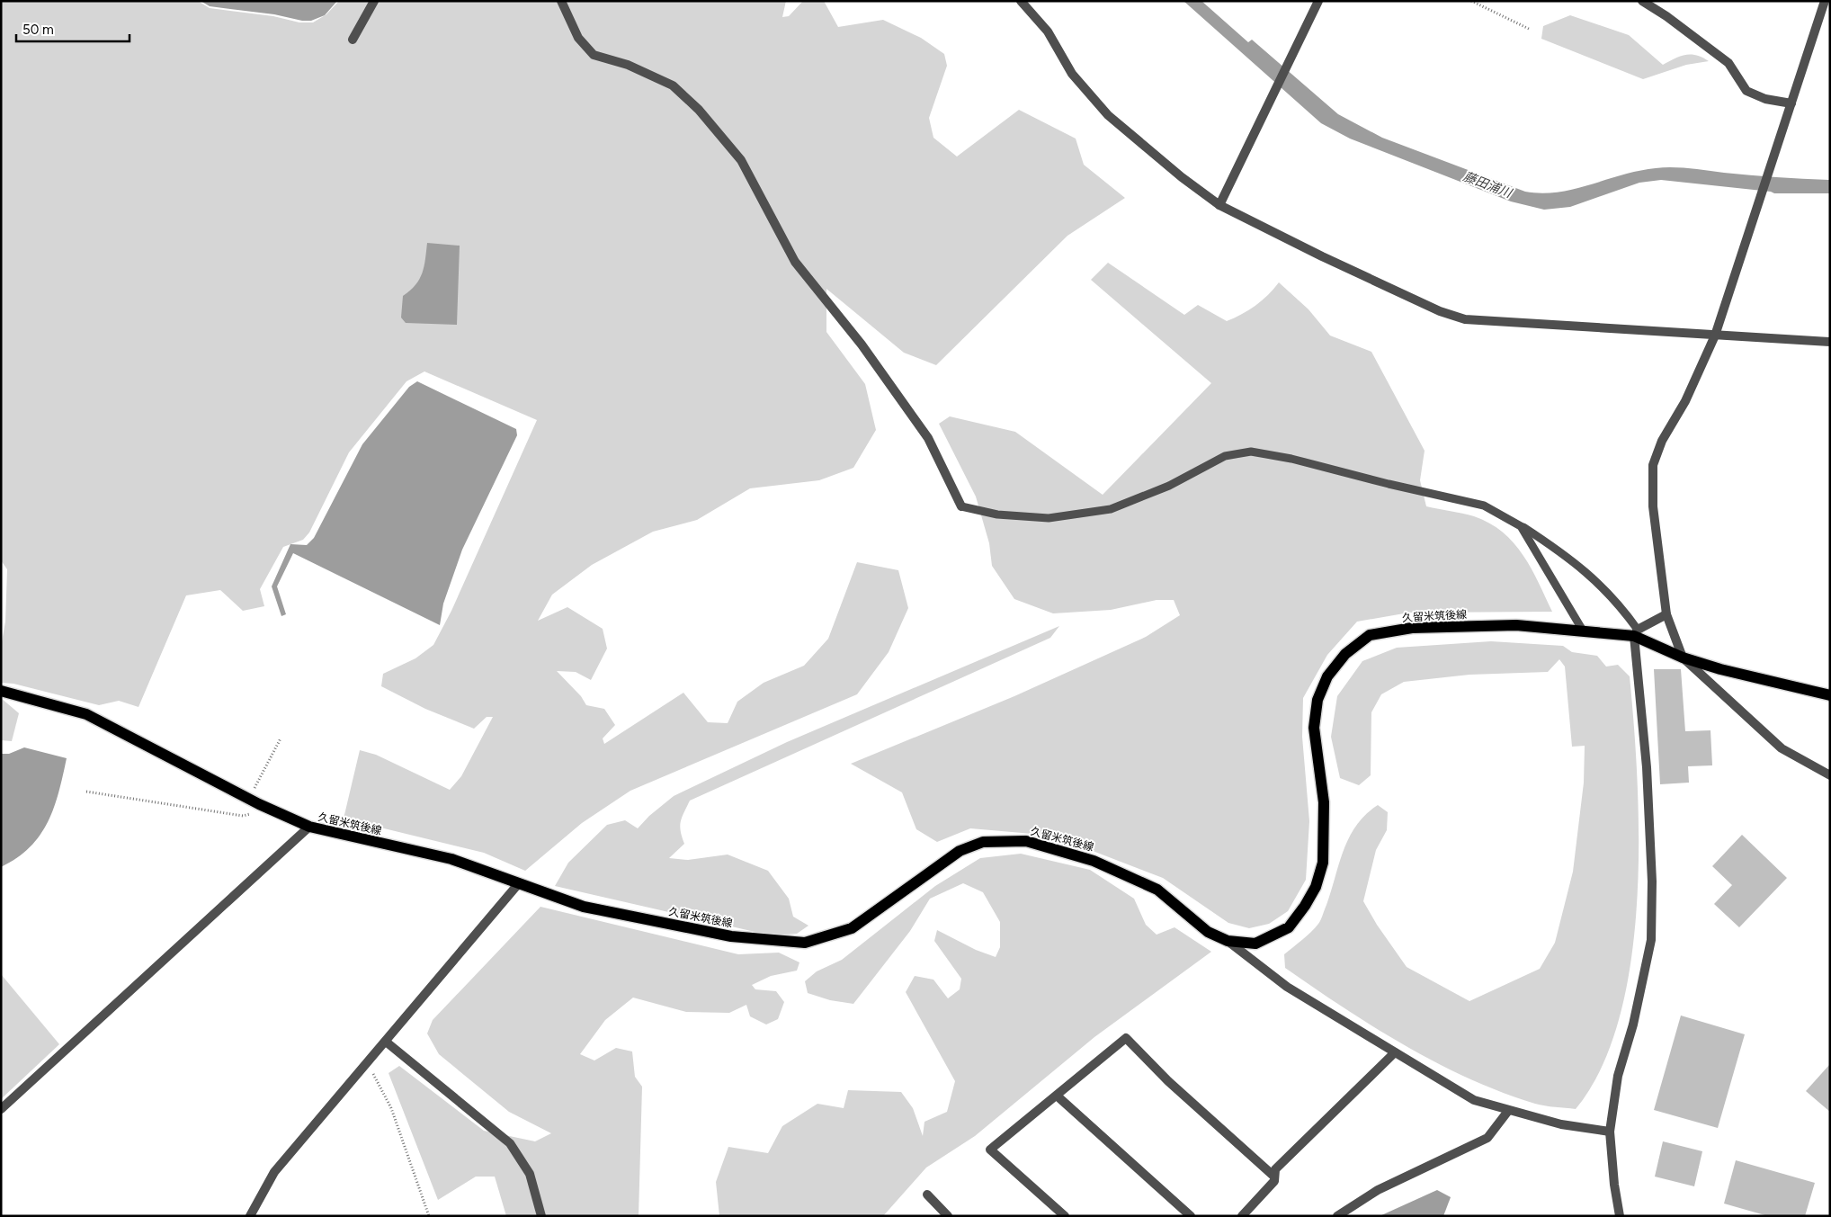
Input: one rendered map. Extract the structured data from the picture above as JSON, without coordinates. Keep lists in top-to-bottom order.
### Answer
{
  "streets": {
    "main road": ["久留米筑後線"]
  },
  "water": ["藤田浦川"],
  "scale_bar": "50 m"
}
